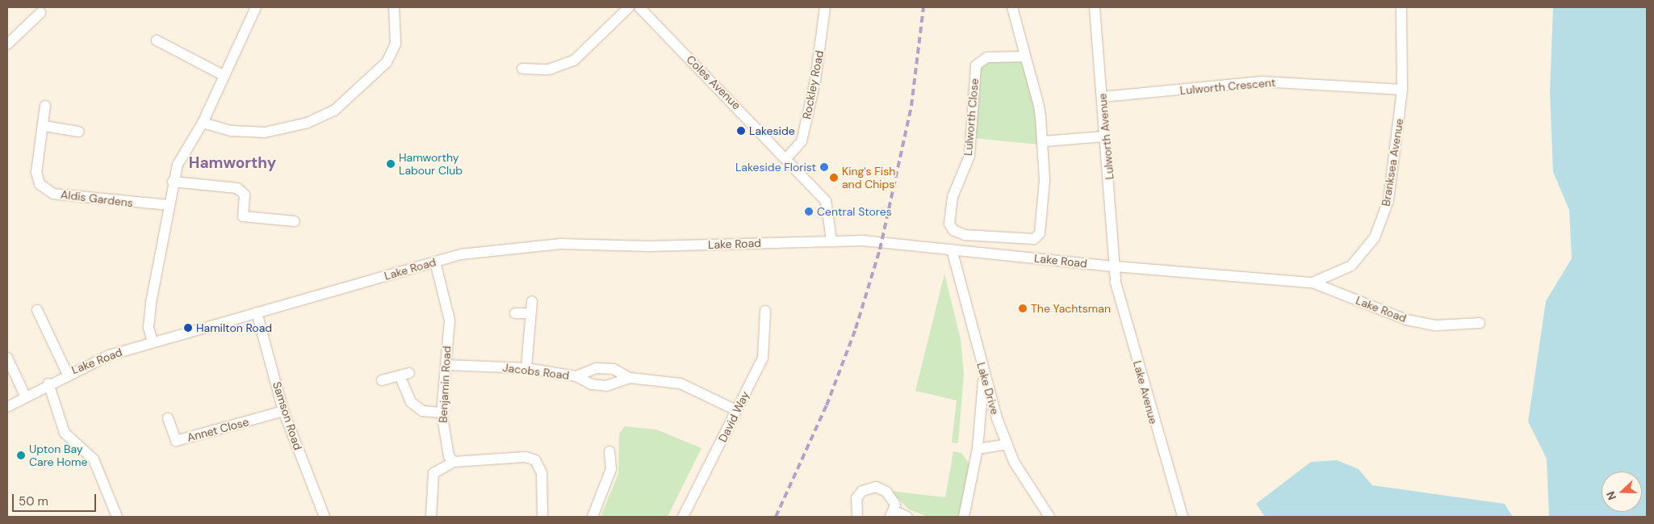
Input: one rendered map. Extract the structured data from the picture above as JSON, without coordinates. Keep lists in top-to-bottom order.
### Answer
{
  "streets": {
    "street": [
      "Coles Avenue",
      "Rockley Road",
      "Lulworth Crescent",
      "Lulworth Close",
      "Lulworth Avenue",
      "Branksea Avenue",
      "Aldis Gardens",
      "Lake Road",
      "Jacobs Road",
      "Benjamin Road",
      "Lake Drive",
      "Lake Avenue",
      "Samson Road",
      "David Way",
      "Annet Close"
    ]
  },
  "crossings": [
    ["Coles Avenue", "Rockley Road"],
    ["Coles Avenue", "Lake Road"],
    ["Lulworth Crescent", "Lulworth Avenue"],
    ["Lulworth Crescent", "Branksea Avenue"],
    ["Lulworth Avenue", "Lake Road"],
    ["Lulworth Avenue", "Lake Avenue"],
    ["Branksea Avenue", "Lake Road"],
    ["Lake Road", "Benjamin Road"],
    ["Lake Road", "Lake Drive"],
    ["Lake Road", "Lake Avenue"],
    ["Lake Road", "Samson Road"],
    ["Jacobs Road", "Benjamin Road"],
    ["Jacobs Road", "David Way"],
    ["Samson Road", "Annet Close"]
  ],
  "districts": ["Hamworthy"],
  "places": [
    "Lakeside",
    "Hamworthy Labour Club",
    "Lakeside Florist",
    "King's Fish and Chips",
    "Central Stores",
    "The Yachtsman",
    "Hamilton Road",
    "Upton Bay Care Home"
  ],
  "scale_bar": "50 m",
  "north": "left"
}
